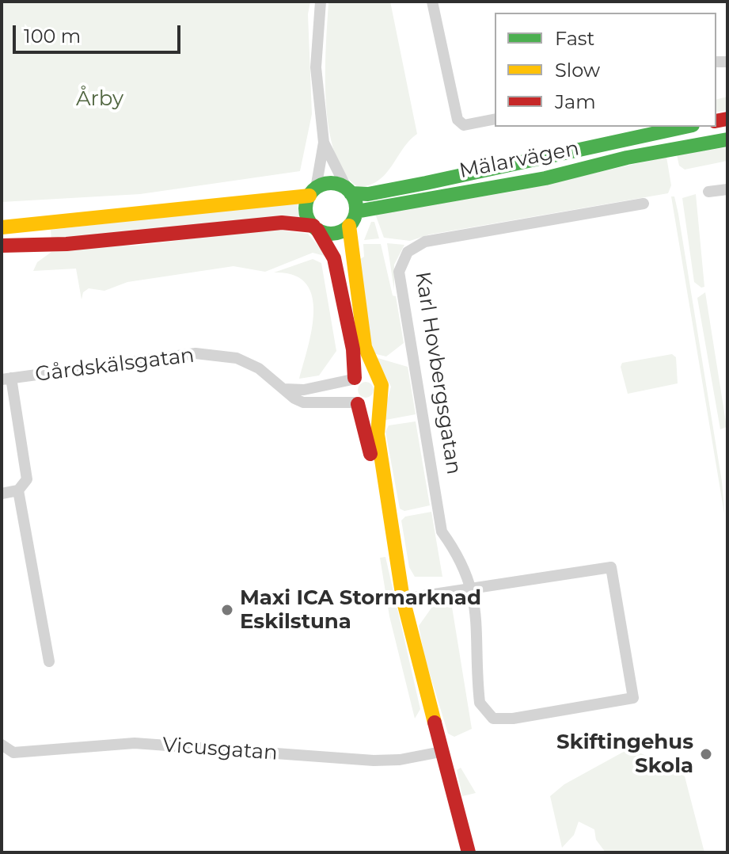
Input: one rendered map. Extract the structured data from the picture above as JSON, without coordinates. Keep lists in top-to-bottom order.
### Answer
{
  "streets": {
    "main road": ["Mälarvägen"],
    "street": ["Gårdskälsgatan", "Karl Hovbergsgatan", "Vicusgatan"]
  },
  "parks": ["Årby"],
  "places": ["Maxi ICA Stormarknad Eskilstuna", "Skiftingehus Skola"],
  "legend": ["Fast", "Slow", "Jam"],
  "scale_bar": "100 m"
}
